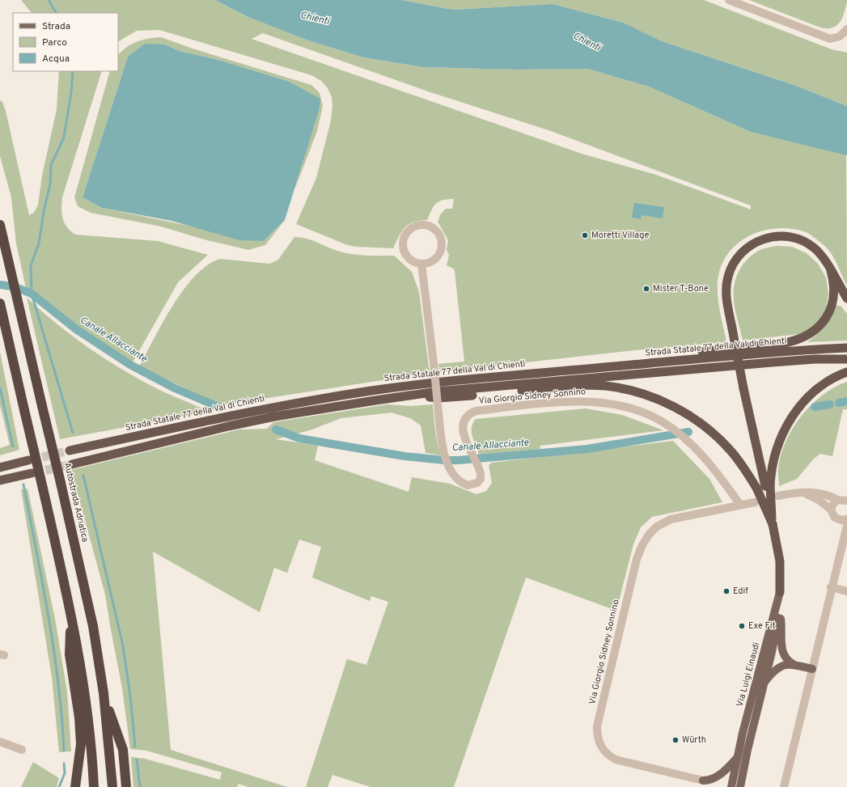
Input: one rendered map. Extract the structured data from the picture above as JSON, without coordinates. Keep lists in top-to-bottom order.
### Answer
{
  "streets": {
    "highway": ["Strada Statale 77 della Val di Chienti", "Autostrada Adriatica"],
    "main road": ["Via Luigi Einaudi"],
    "street": ["Via Giorgio Sidney Sonnino"]
  },
  "water": ["Chienti", "Canale Allacciante"],
  "places": [
    "Moretti Village",
    "Mister T-Bone",
    "Edif",
    "Exe Fit",
    "Würth"
  ],
  "legend": ["Strada", "Parco", "Acqua"]
}
